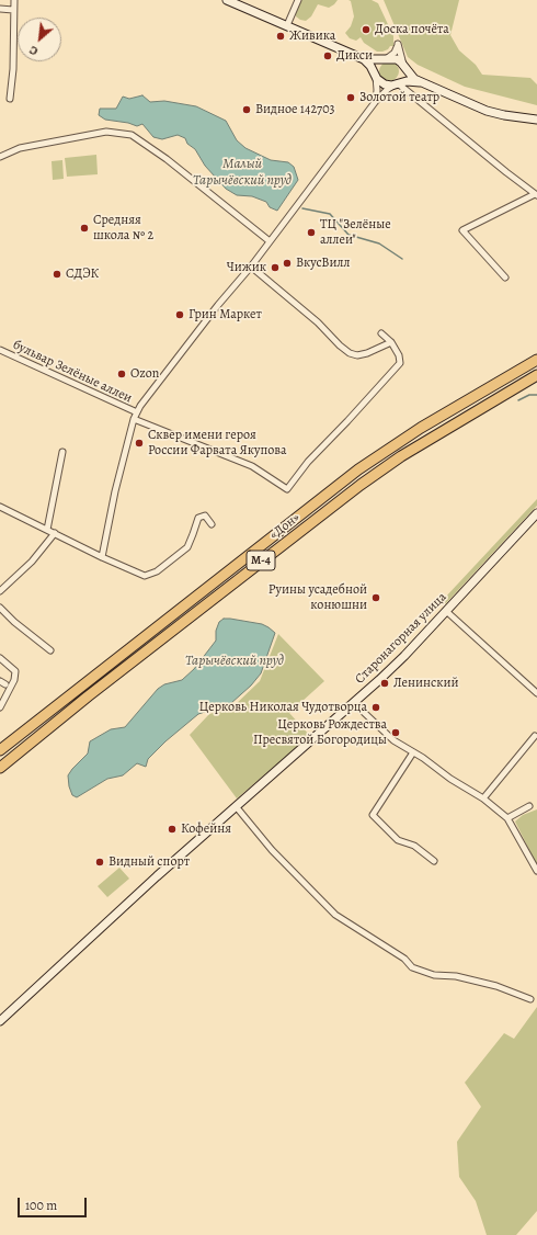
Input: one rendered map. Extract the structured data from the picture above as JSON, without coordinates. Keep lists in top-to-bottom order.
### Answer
{
  "streets": {
    "highway": ["«Дон»", "М-4"],
    "main road": ["Старонагорная улица"],
    "street": ["бульвар Зелёные аллеи"]
  },
  "water": ["Малый Тарычёвский пруд", "Тарычёвский пруд"],
  "places": [
    "Доска почёта",
    "Живика",
    "Дикси",
    "Золотой театр",
    "Видное 142703",
    "Средняя школа № 2",
    "ТЦ \"Зелёные аллеи\"",
    "ВкусВилл",
    "Чижик",
    "СДЭК",
    "Грин Маркет",
    "Ozon",
    "Сквер имени героя России Фарвата Якупова",
    "Руины усадебной конюшни",
    "Ленинский",
    "Церковь Николая Чудотворца",
    "Церковь Рождества Пресвятой Богородицы",
    "Кофейня",
    "Видный спорт"
  ],
  "scale_bar": "100 m",
  "north": "bottom left"
}
